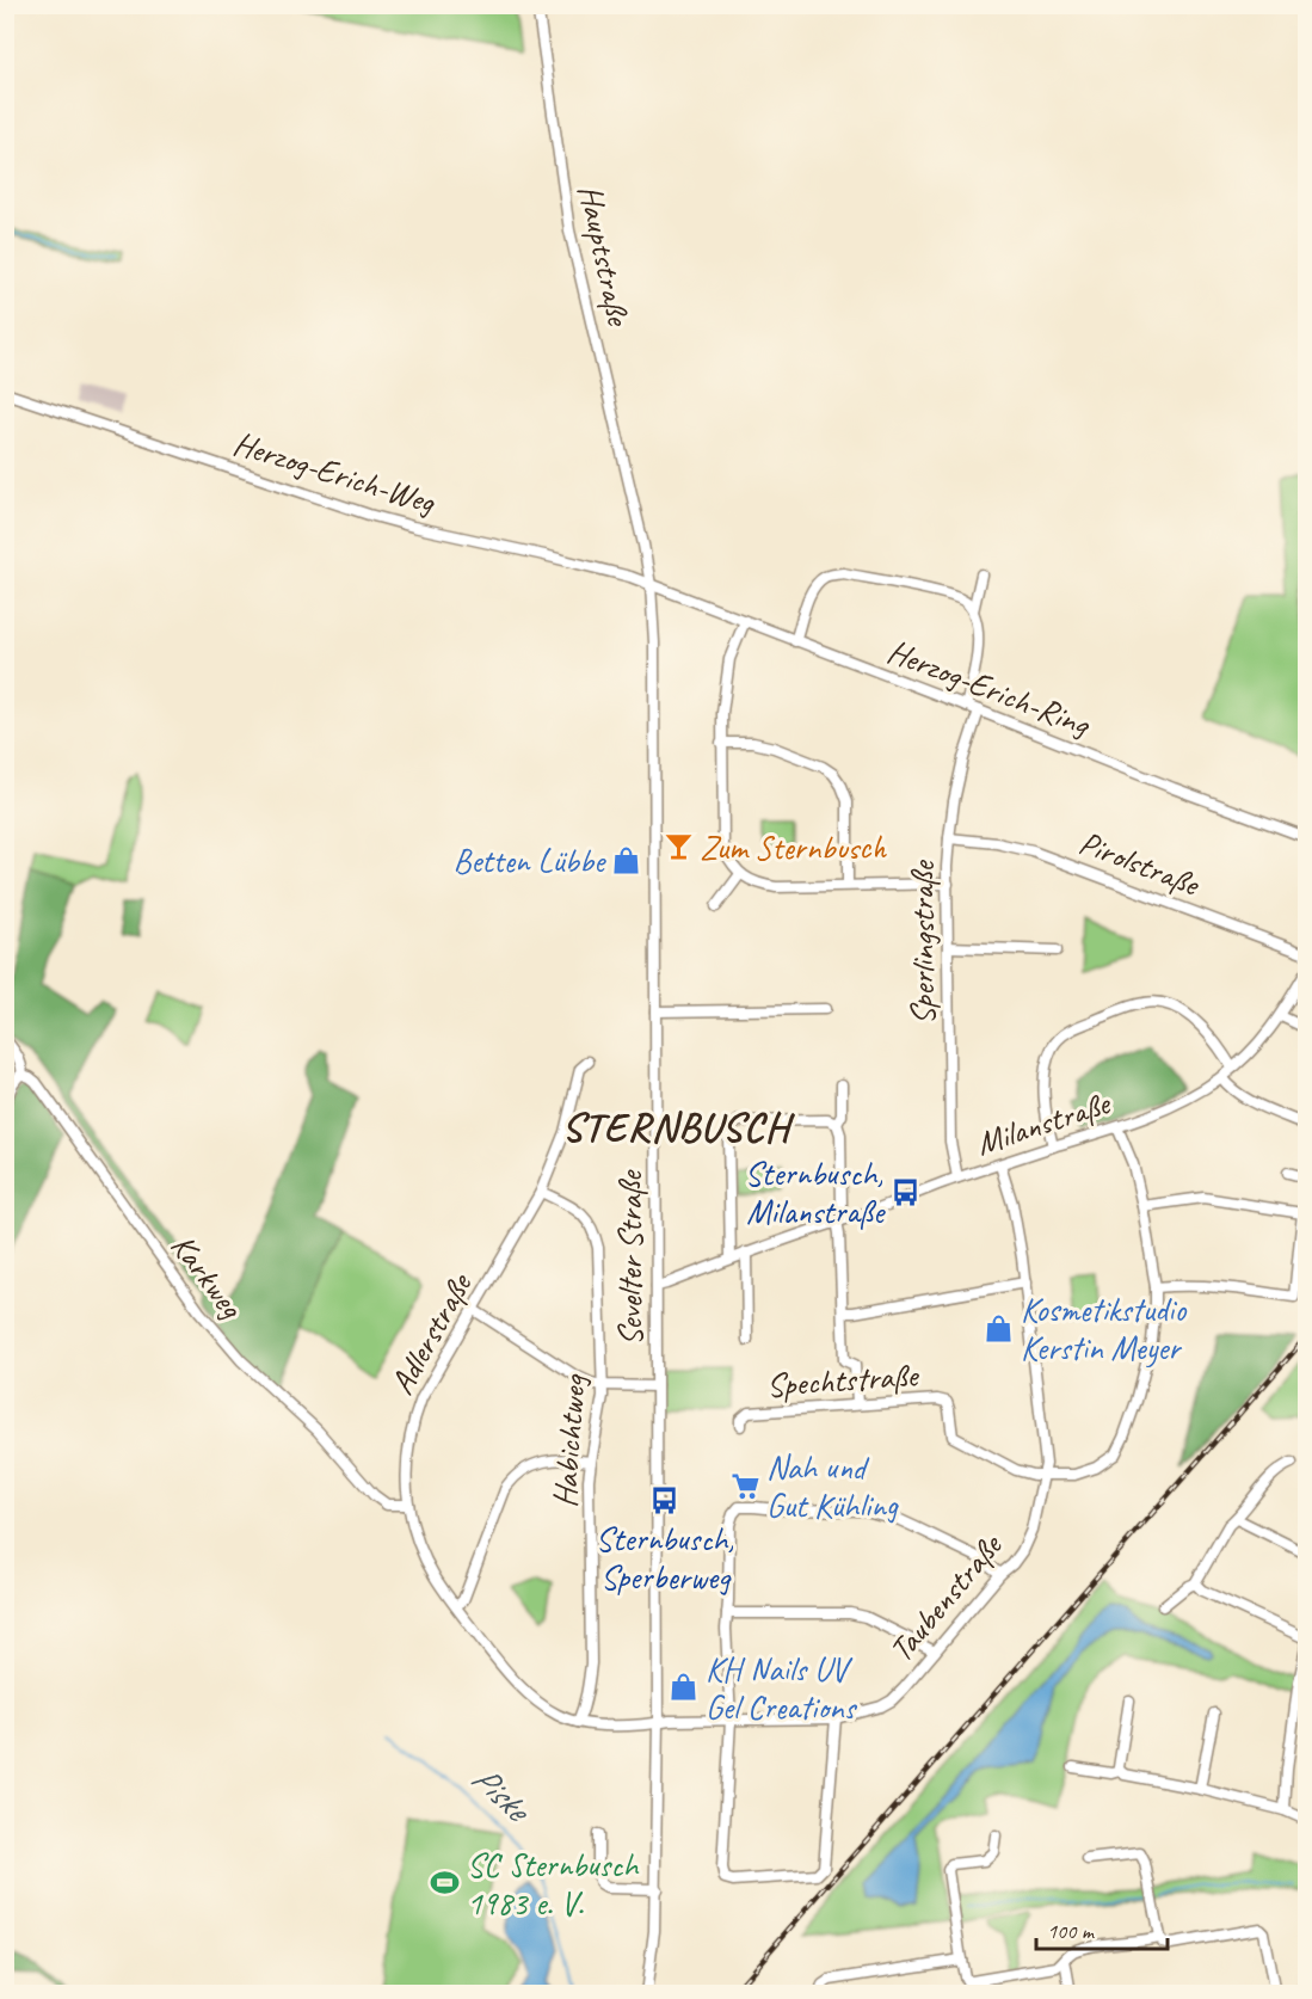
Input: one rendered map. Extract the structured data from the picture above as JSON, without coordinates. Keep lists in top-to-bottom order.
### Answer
{
  "streets": {
    "street": [
      "Hauptstraße",
      "Herzog-Erich-Weg",
      "Herzog-Erich-Ring",
      "Pirolstraße",
      "Sperlingstraße",
      "Milanstraße",
      "Sevelter Straße",
      "Karkweg",
      "Adlerstraße",
      "Spechtstraße",
      "Habichtweg",
      "Taubenstraße"
    ]
  },
  "crossings": [
    ["Hauptstraße", "Herzog-Erich-Weg"],
    ["Hauptstraße", "Herzog-Erich-Ring"],
    ["Hauptstraße", "Sevelter Straße"],
    ["Herzog-Erich-Weg", "Herzog-Erich-Ring"],
    ["Herzog-Erich-Weg", "Sevelter Straße"],
    ["Herzog-Erich-Ring", "Sperlingstraße"],
    ["Herzog-Erich-Ring", "Sevelter Straße"],
    ["Pirolstraße", "Sperlingstraße"],
    ["Sperlingstraße", "Milanstraße"],
    ["Milanstraße", "Sevelter Straße"],
    ["Milanstraße", "Taubenstraße"],
    ["Sevelter Straße", "Adlerstraße"],
    ["Sevelter Straße", "Taubenstraße"],
    ["Karkweg", "Adlerstraße"],
    ["Adlerstraße", "Habichtweg"],
    ["Adlerstraße", "Taubenstraße"],
    ["Spechtstraße", "Taubenstraße"]
  ],
  "districts": ["STERNBUSCH"],
  "water": ["Piske"],
  "places": {
    "bar": ["Zum Sternbusch"],
    "shop": ["Betten Lübbe", "Kosmetikstudio Kerstin Meyer", "KH Nails UV Gel Creations"],
    "bus stop": ["Sternbusch, Milanstraße", "Sternbusch, Sperberweg"],
    "supermarket": ["Nah und Gut Kühling"],
    "sports": ["SC Sternbusch 1983 e. V."]
  },
  "scale_bar": "100 m"
}
